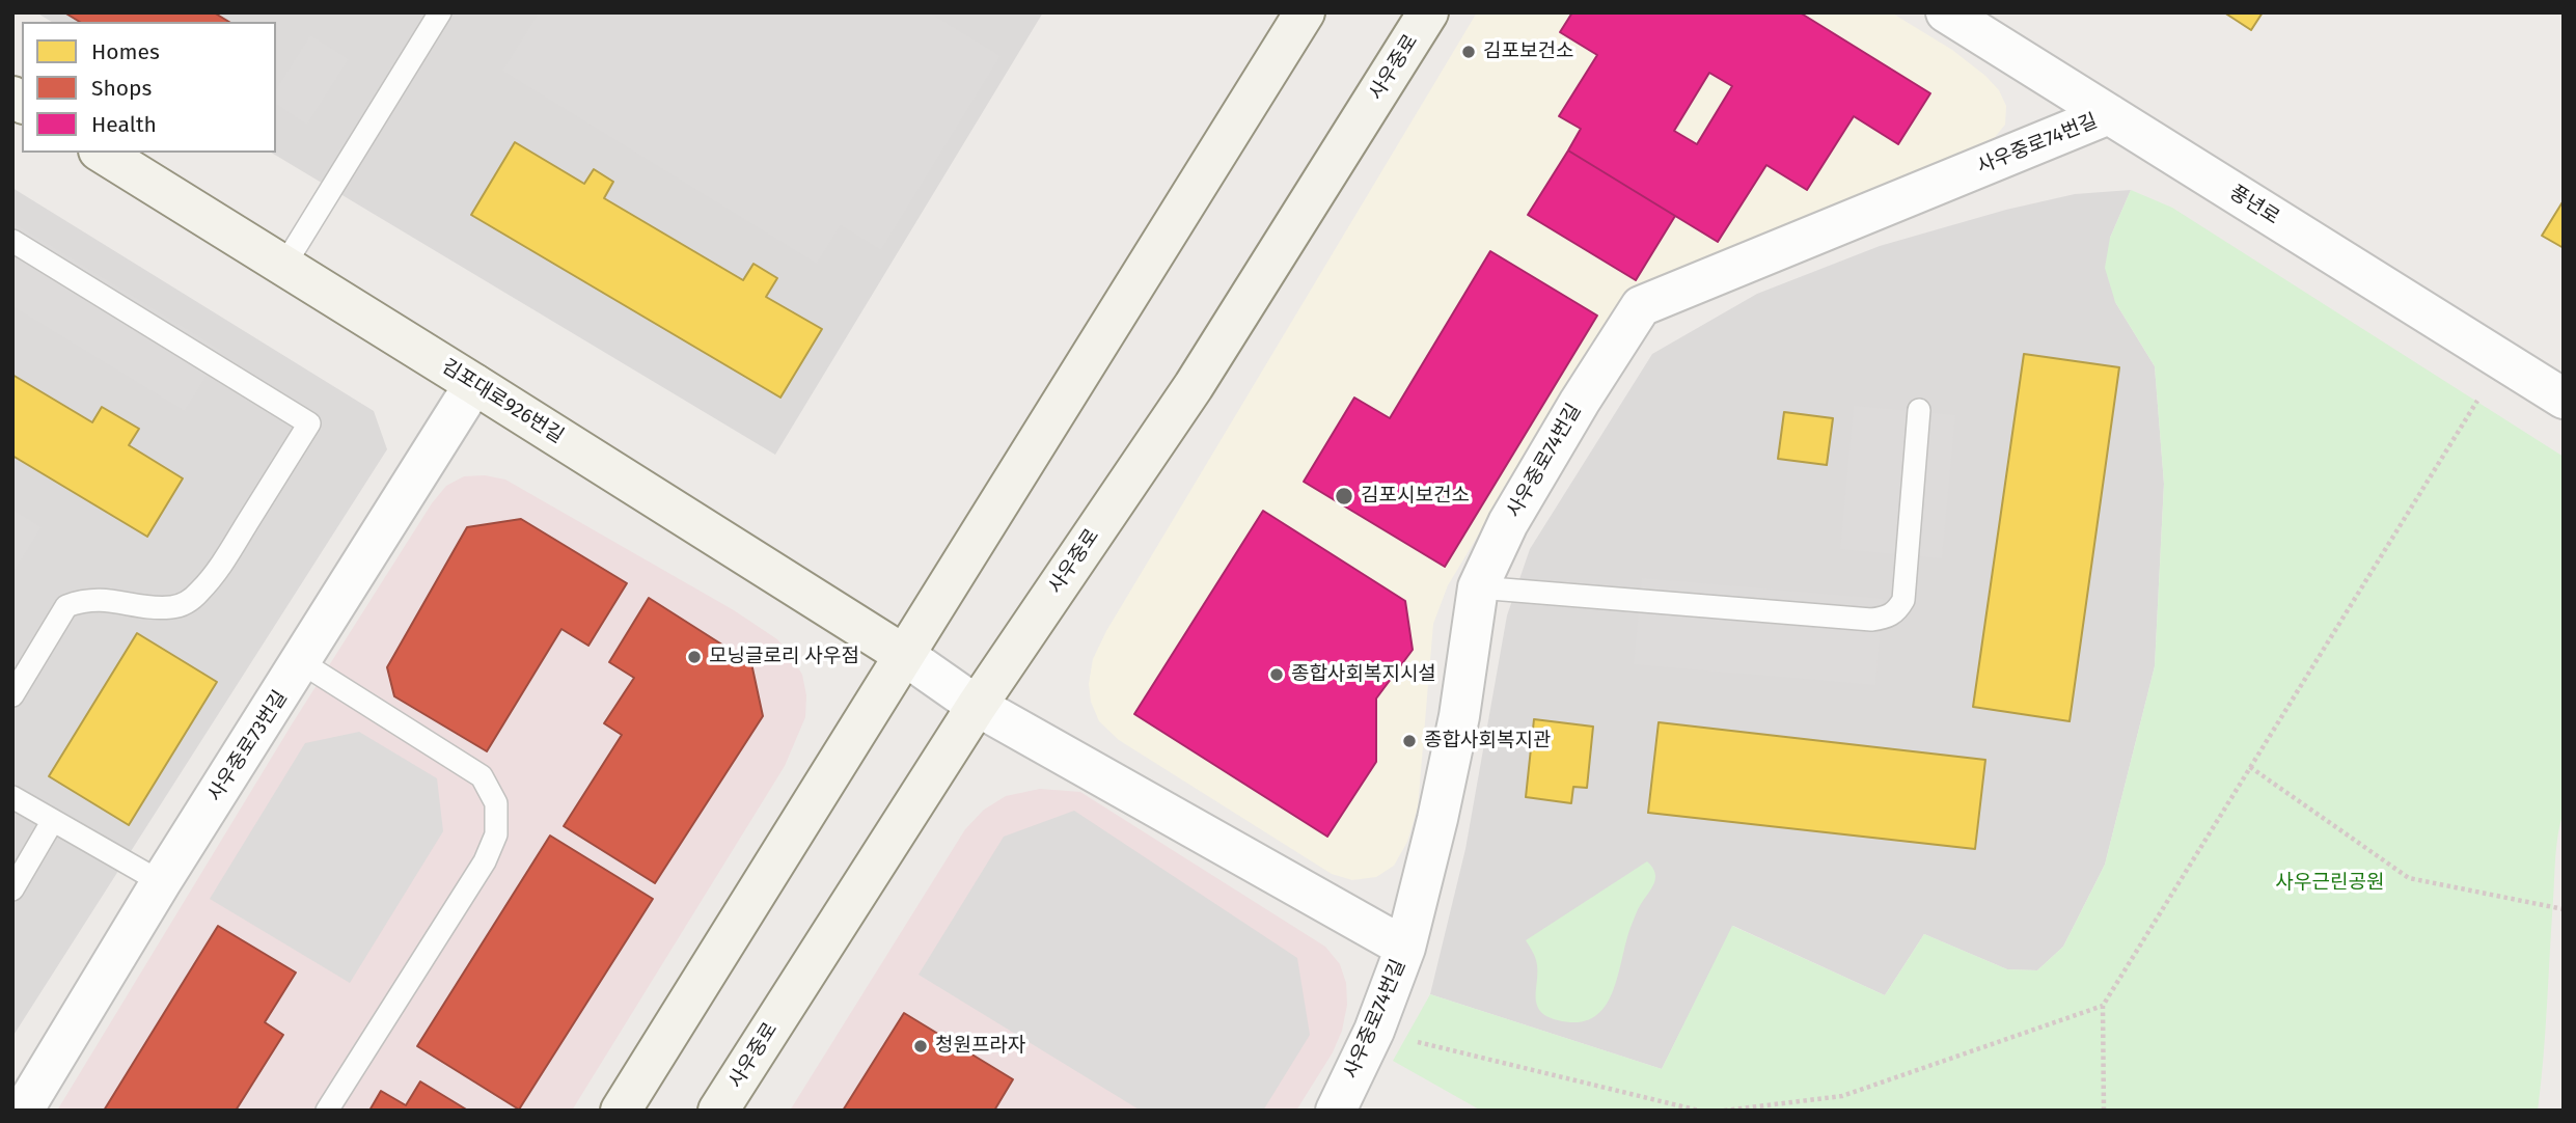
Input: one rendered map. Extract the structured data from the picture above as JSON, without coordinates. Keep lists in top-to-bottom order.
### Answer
{
  "streets": {
    "street": [
      "사우중로",
      "사우중로74번길",
      "풍년로",
      "김포대로926번길",
      "사우중로73번길"
    ]
  },
  "crossings": [
    ["사우중로74번길", "풍년로"],
    ["김포대로926번길", "사우중로73번길"]
  ],
  "parks": ["사우근린공원"],
  "places": [
    "김포보건소",
    "김포시보건소",
    "모닝글로리 사우점",
    "종합사회복지시설",
    "종합사회복지관",
    "청원프라자"
  ],
  "legend": ["Homes", "Shops", "Health"]
}
